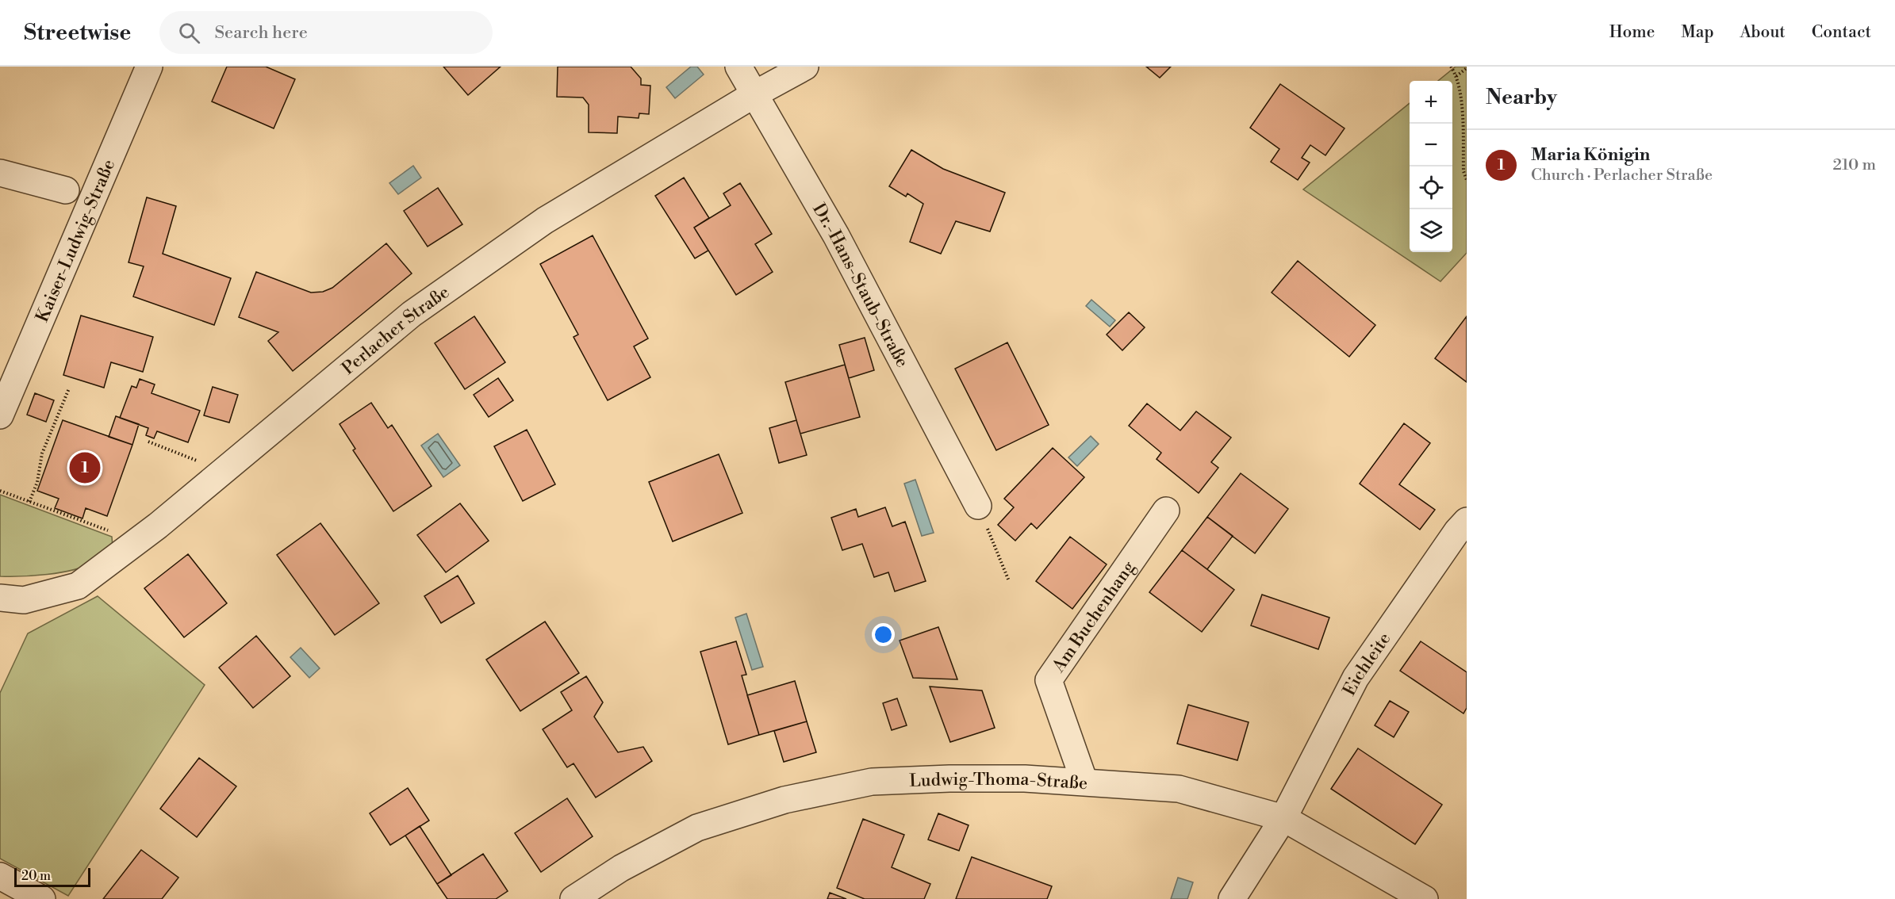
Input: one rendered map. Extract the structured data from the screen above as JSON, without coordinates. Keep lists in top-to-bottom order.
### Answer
{
  "streets": {
    "street": [
      "Kaiser-Ludwig-Straße",
      "Dr.-Hans-Staub-Straße",
      "Perlacher Straße",
      "Am Buchenhang",
      "Eichleite",
      "Ludwig-Thoma-Straße"
    ]
  },
  "crossings": [
    ["Dr.-Hans-Staub-Straße", "Perlacher Straße"],
    ["Am Buchenhang", "Ludwig-Thoma-Straße"],
    ["Eichleite", "Ludwig-Thoma-Straße"]
  ],
  "scale_bar": "20 m",
  "page": {
    "header": "Streetwise",
    "search": "Search here",
    "nav": [
      "Home",
      "Map",
      "About",
      "Contact"
    ],
    "heading": "Nearby",
    "map_buttons": ["+", "−"],
    "list": [
      {
        "mark": "1",
        "name": "Maria Königin",
        "note": "Church · Perlacher Straße",
        "value": "210 m"
      }
    ],
    "pins": "1",
    "scale": "20 m"
  }
}
